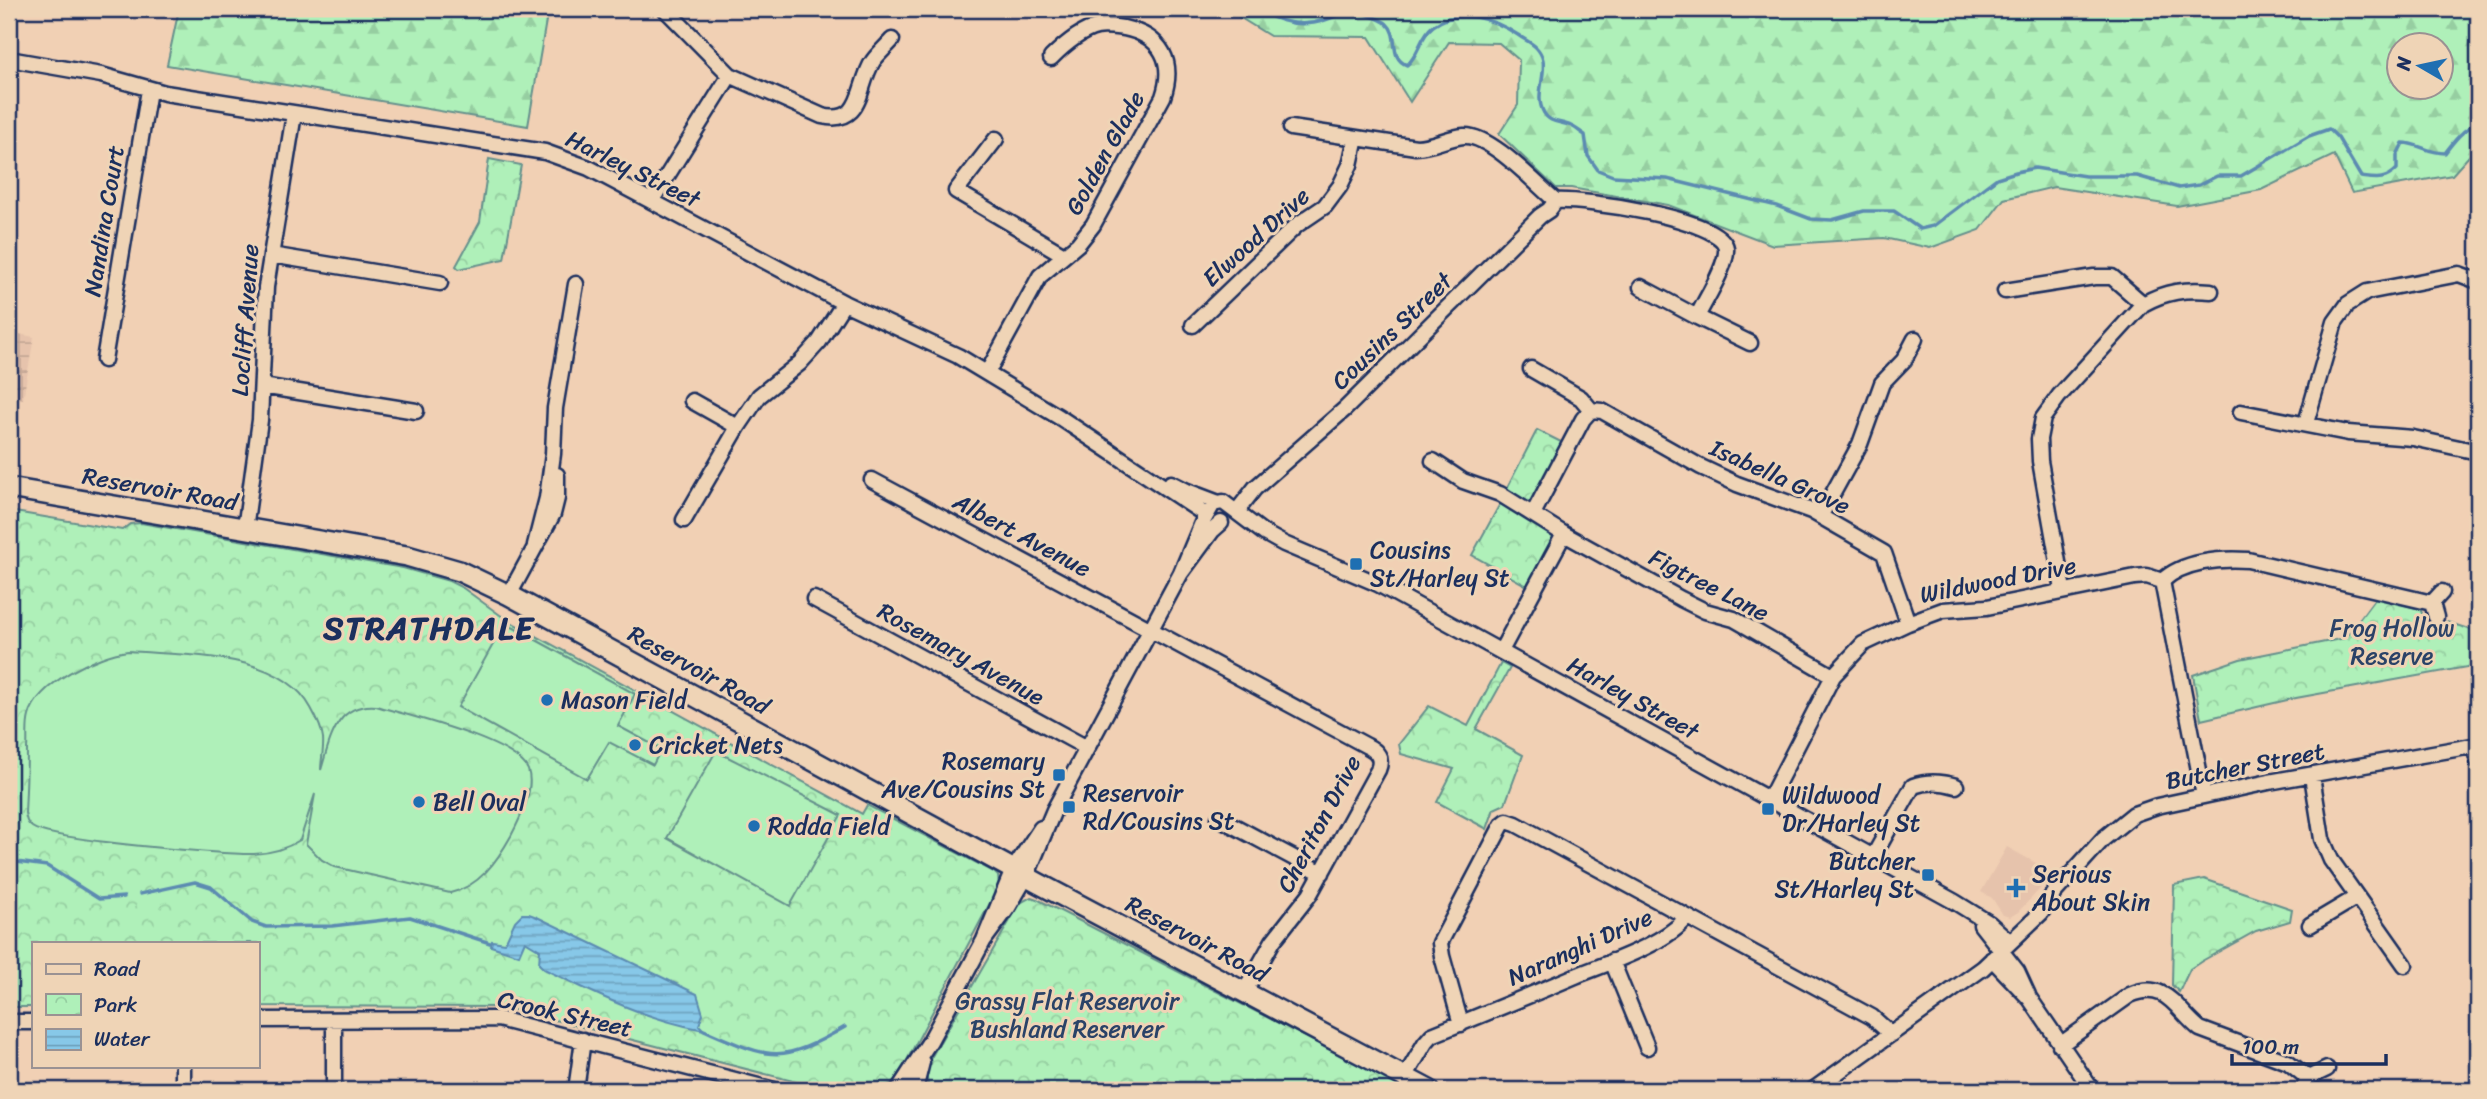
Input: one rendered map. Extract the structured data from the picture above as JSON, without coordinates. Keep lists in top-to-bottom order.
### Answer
{
  "streets": {
    "main road": ["Reservoir Road"],
    "street": [
      "Golden Glade",
      "Harley Street",
      "Nandina Court",
      "Elwood Drive",
      "Locliff Avenue",
      "Cousins Street",
      "Isabella Grove",
      "Albert Avenue",
      "Wildwood Drive",
      "Figtree Lane",
      "Rosemary Avenue",
      "Butcher Street",
      "Cheriton Drive",
      "Naranghi Drive",
      "Crook Street"
    ]
  },
  "crossings": [
    ["Golden Glade", "Harley Street"],
    ["Harley Street", "Nandina Court"],
    ["Harley Street", "Locliff Avenue"],
    ["Harley Street", "Cousins Street"],
    ["Harley Street", "Wildwood Drive"],
    ["Harley Street", "Butcher Street"],
    ["Locliff Avenue", "Reservoir Road"],
    ["Isabella Grove", "Wildwood Drive"],
    ["Reservoir Road", "Cheriton Drive"],
    ["Reservoir Road", "Naranghi Drive"],
    ["Albert Avenue", "Cheriton Drive"],
    ["Wildwood Drive", "Figtree Lane"],
    ["Butcher Street", "Naranghi Drive"]
  ],
  "districts": ["STRATHDALE"],
  "parks": ["Frog Hollow Reserve", "Grassy Flat Reservoir Bushland Reserver"],
  "places": {
    "transit": [
      "Cousins St/Harley St",
      "Rosemary Ave/Cousins St",
      "Reservoir Rd/Cousins St",
      "Wildwood Dr/Harley St",
      "Butcher St/Harley St"
    ],
    "other": [
      "Mason Field",
      "Cricket Nets",
      "Bell Oval",
      "Rodda Field"
    ],
    "health": ["Serious About Skin"]
  },
  "legend": ["Road", "Park", "Water"],
  "scale_bar": "100 m",
  "north": "left"
}
